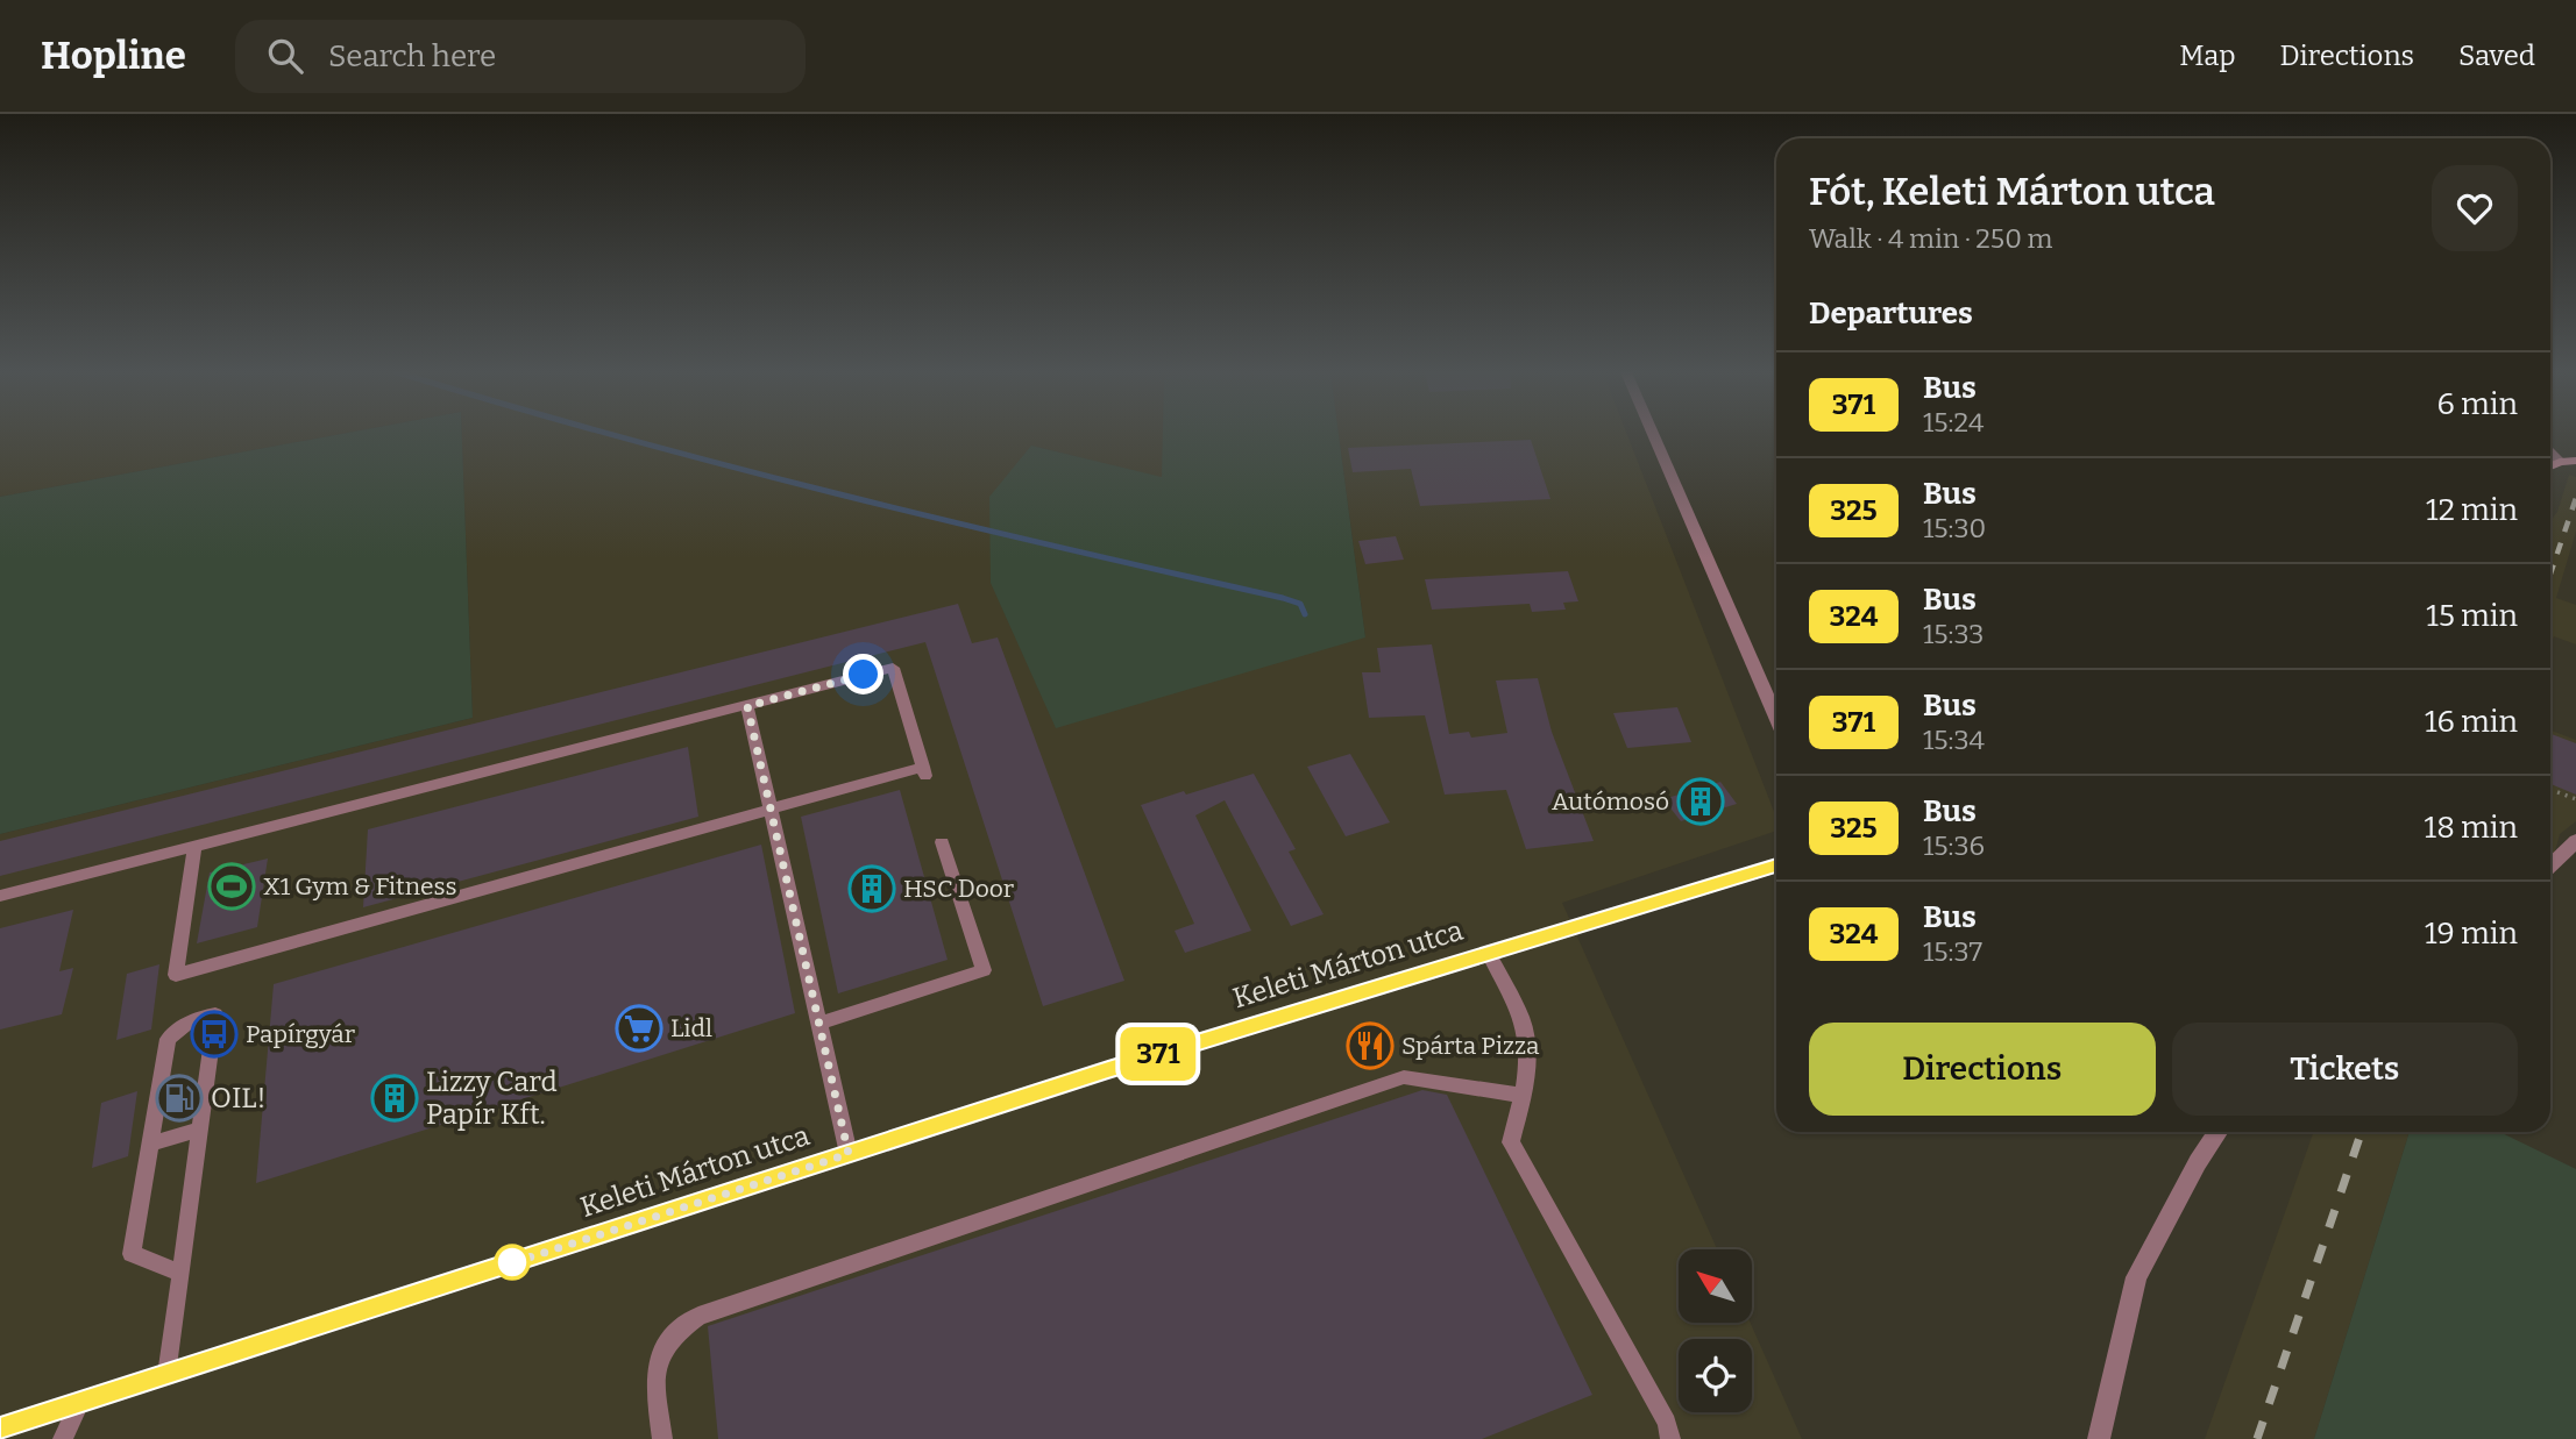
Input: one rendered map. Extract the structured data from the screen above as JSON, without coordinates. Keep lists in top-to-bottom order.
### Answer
{
  "streets": {
    "main road": ["Keleti Márton utca"]
  },
  "places": {
    "building": ["Autómosó", "HSC Door", "Lizzy Card Papír Kft."],
    "sports": ["X1 Gym & Fitness"],
    "supermarket": ["Lidl"],
    "bus stop": ["Papírgyár"],
    "restaurant": ["Spárta Pizza"],
    "fuel station": ["OIL!"]
  },
  "lines": ["bus line 371"],
  "north": "top left",
  "page": {
    "header": "Hopline",
    "search": "Search here",
    "nav": ["Map", "Directions", "Saved"],
    "on_map": "371",
    "heading": [
      ["Fót, Keleti Márton utca", "Walk · 4 min · 250 m"],
      "Departures"
    ],
    "list": [
      {
        "mark": "371",
        "name": "Bus",
        "note": "15:24",
        "value": "6 min"
      },
      {
        "mark": "325",
        "name": "Bus",
        "note": "15:30",
        "value": "12 min"
      },
      {
        "mark": "324",
        "name": "Bus",
        "note": "15:33",
        "value": "15 min"
      },
      {
        "mark": "371",
        "name": "Bus",
        "note": "15:34",
        "value": "16 min"
      },
      {
        "mark": "325",
        "name": "Bus",
        "note": "15:36",
        "value": "18 min"
      },
      {
        "mark": "324",
        "name": "Bus",
        "note": "15:37",
        "value": "19 min"
      }
    ],
    "buttons": ["Directions", "Tickets"]
  }
}
